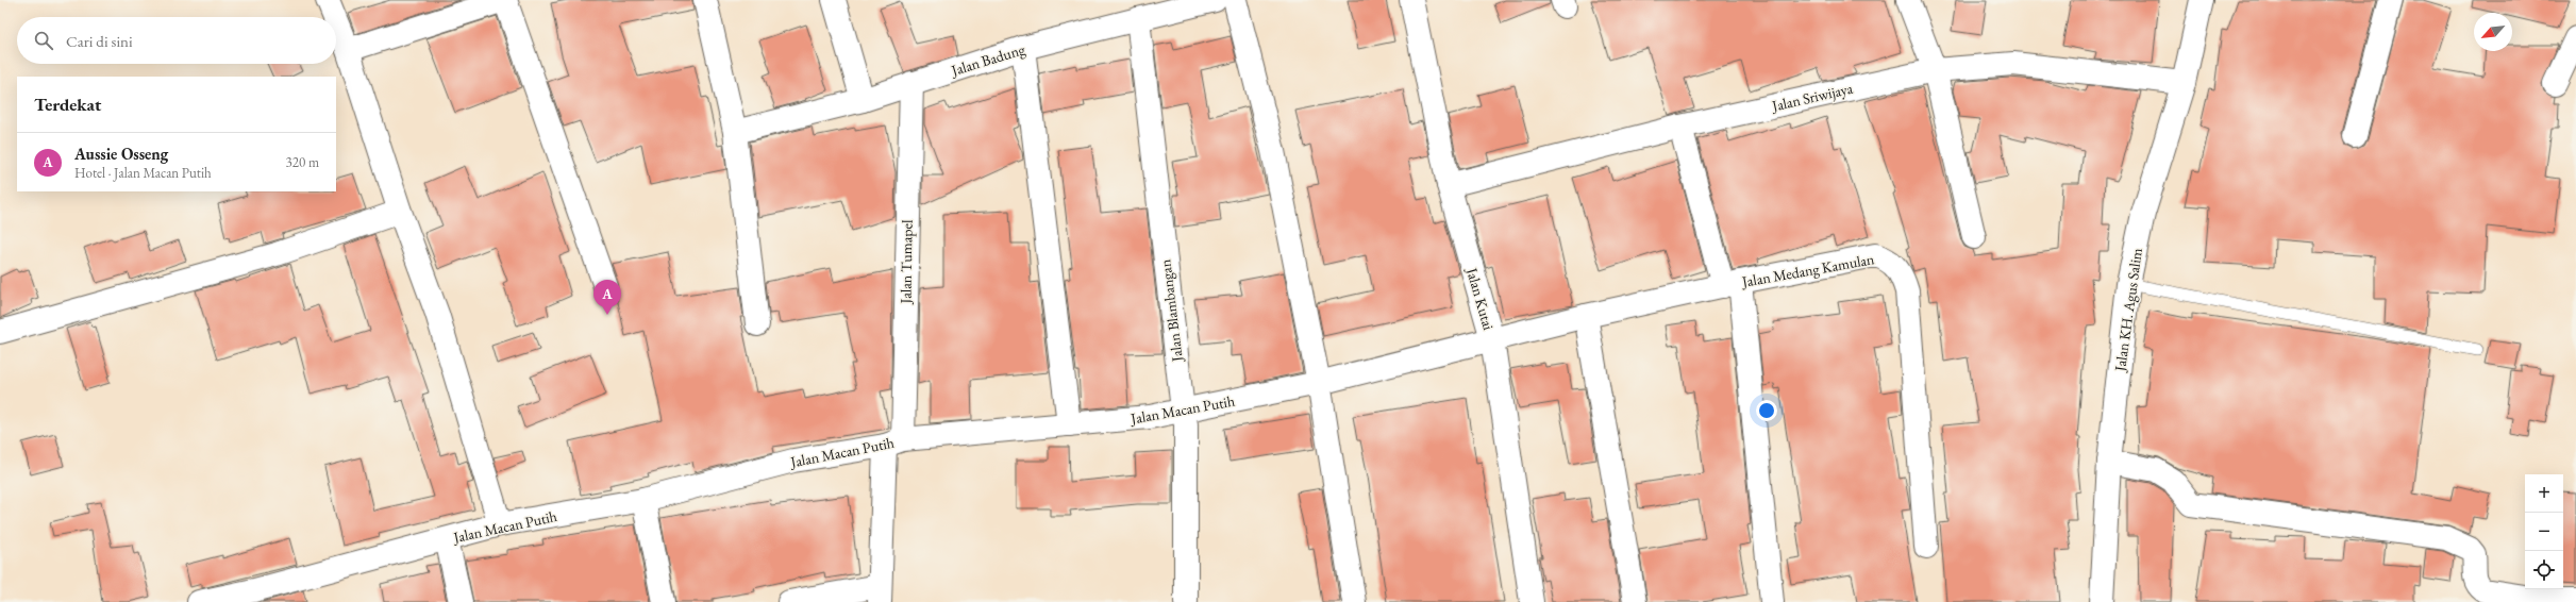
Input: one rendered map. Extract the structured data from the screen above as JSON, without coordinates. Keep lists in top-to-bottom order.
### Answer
{
  "streets": {
    "street": [
      "Jalan Badung",
      "Jalan Sriwijaya",
      "Jalan Tumapel",
      "Jalan Medang Kamulan",
      "Jalan Kutai",
      "Jalan KH. Agus Salim",
      "Jalan Blambangan",
      "Jalan Macan Putih"
    ]
  },
  "crossings": [
    ["Jalan Badung", "Jalan Tumapel"],
    ["Jalan Badung", "Jalan Blambangan"],
    ["Jalan Sriwijaya", "Jalan Kutai"],
    ["Jalan Sriwijaya", "Jalan KH. Agus Salim"],
    ["Jalan Tumapel", "Jalan Macan Putih"],
    ["Jalan Medang Kamulan", "Jalan Kutai"],
    ["Jalan Medang Kamulan", "Jalan Macan Putih"],
    ["Jalan Kutai", "Jalan Macan Putih"],
    ["Jalan Blambangan", "Jalan Macan Putih"]
  ],
  "north": "bottom left",
  "page": {
    "search": "Cari di sini",
    "heading": "Terdekat",
    "list": [
      {
        "mark": "A",
        "name": "Aussie Osseng",
        "note": "Hotel · Jalan Macan Putih",
        "value": "320 m"
      }
    ],
    "pins": "A",
    "map_buttons": ["+", "−"]
  }
}
